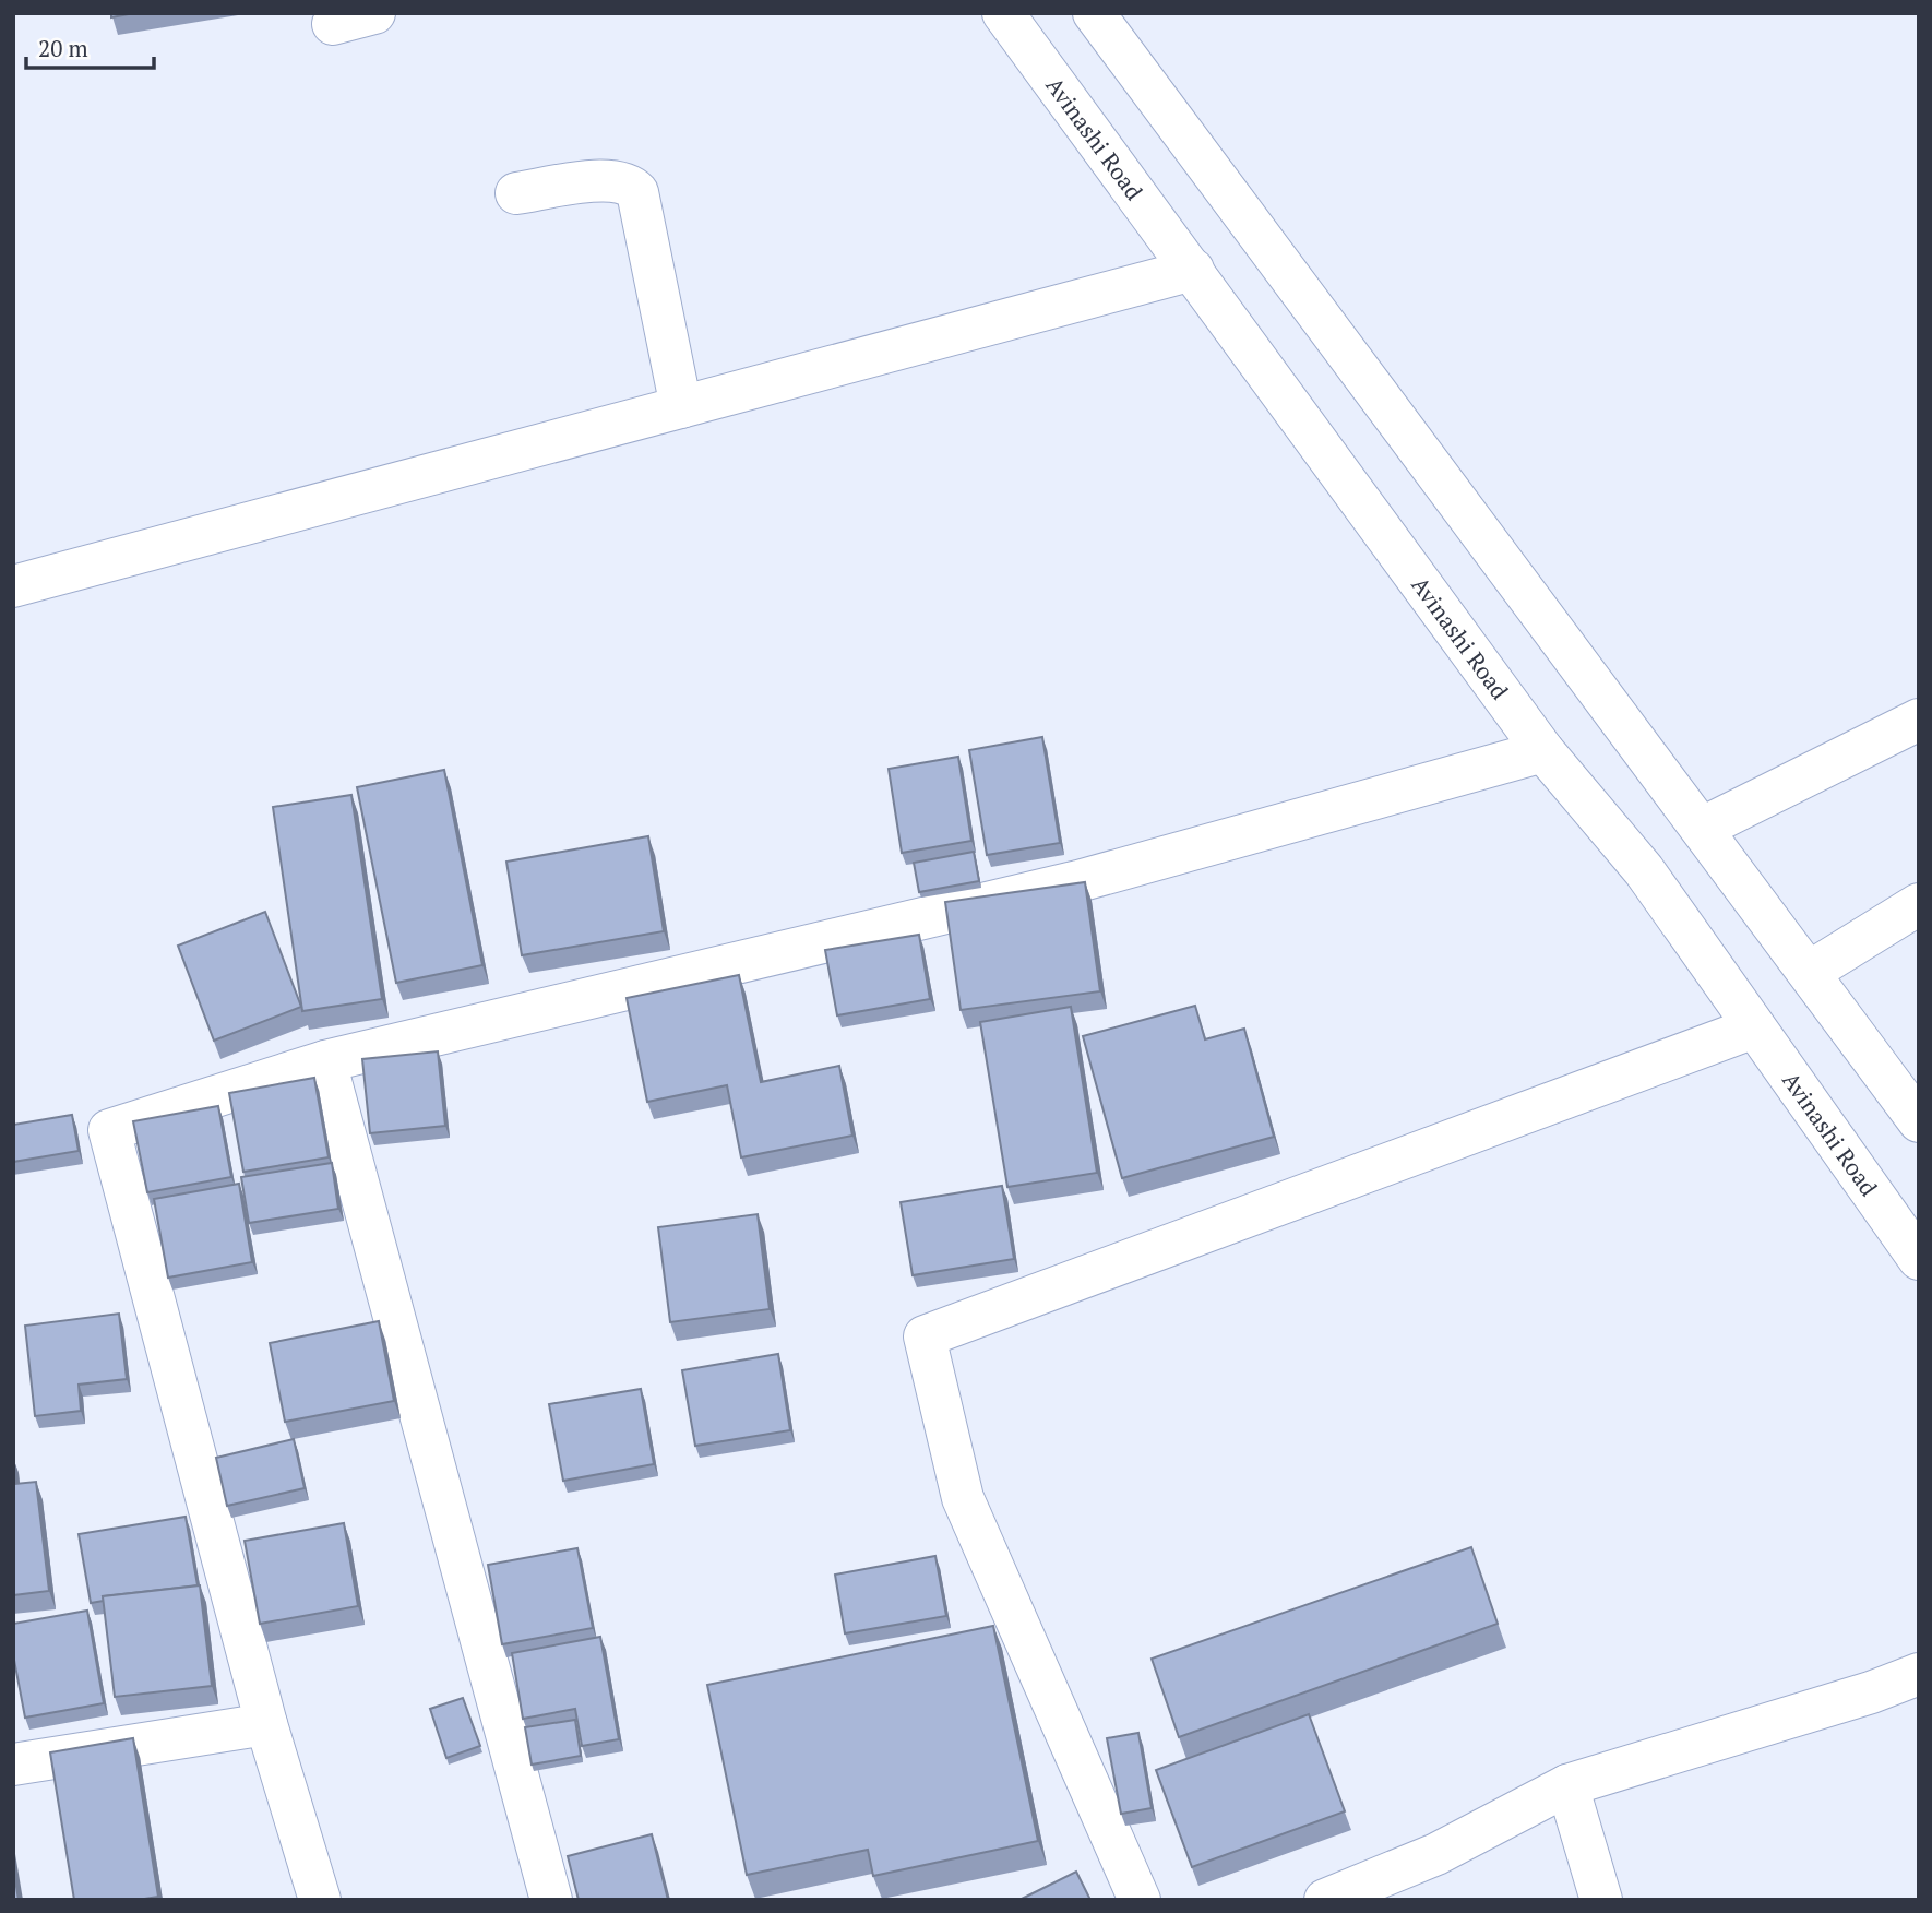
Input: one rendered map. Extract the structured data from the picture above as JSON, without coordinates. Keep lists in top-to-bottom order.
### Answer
{
  "streets": {
    "street": ["Avinashi Road"]
  },
  "scale_bar": "20 m"
}
